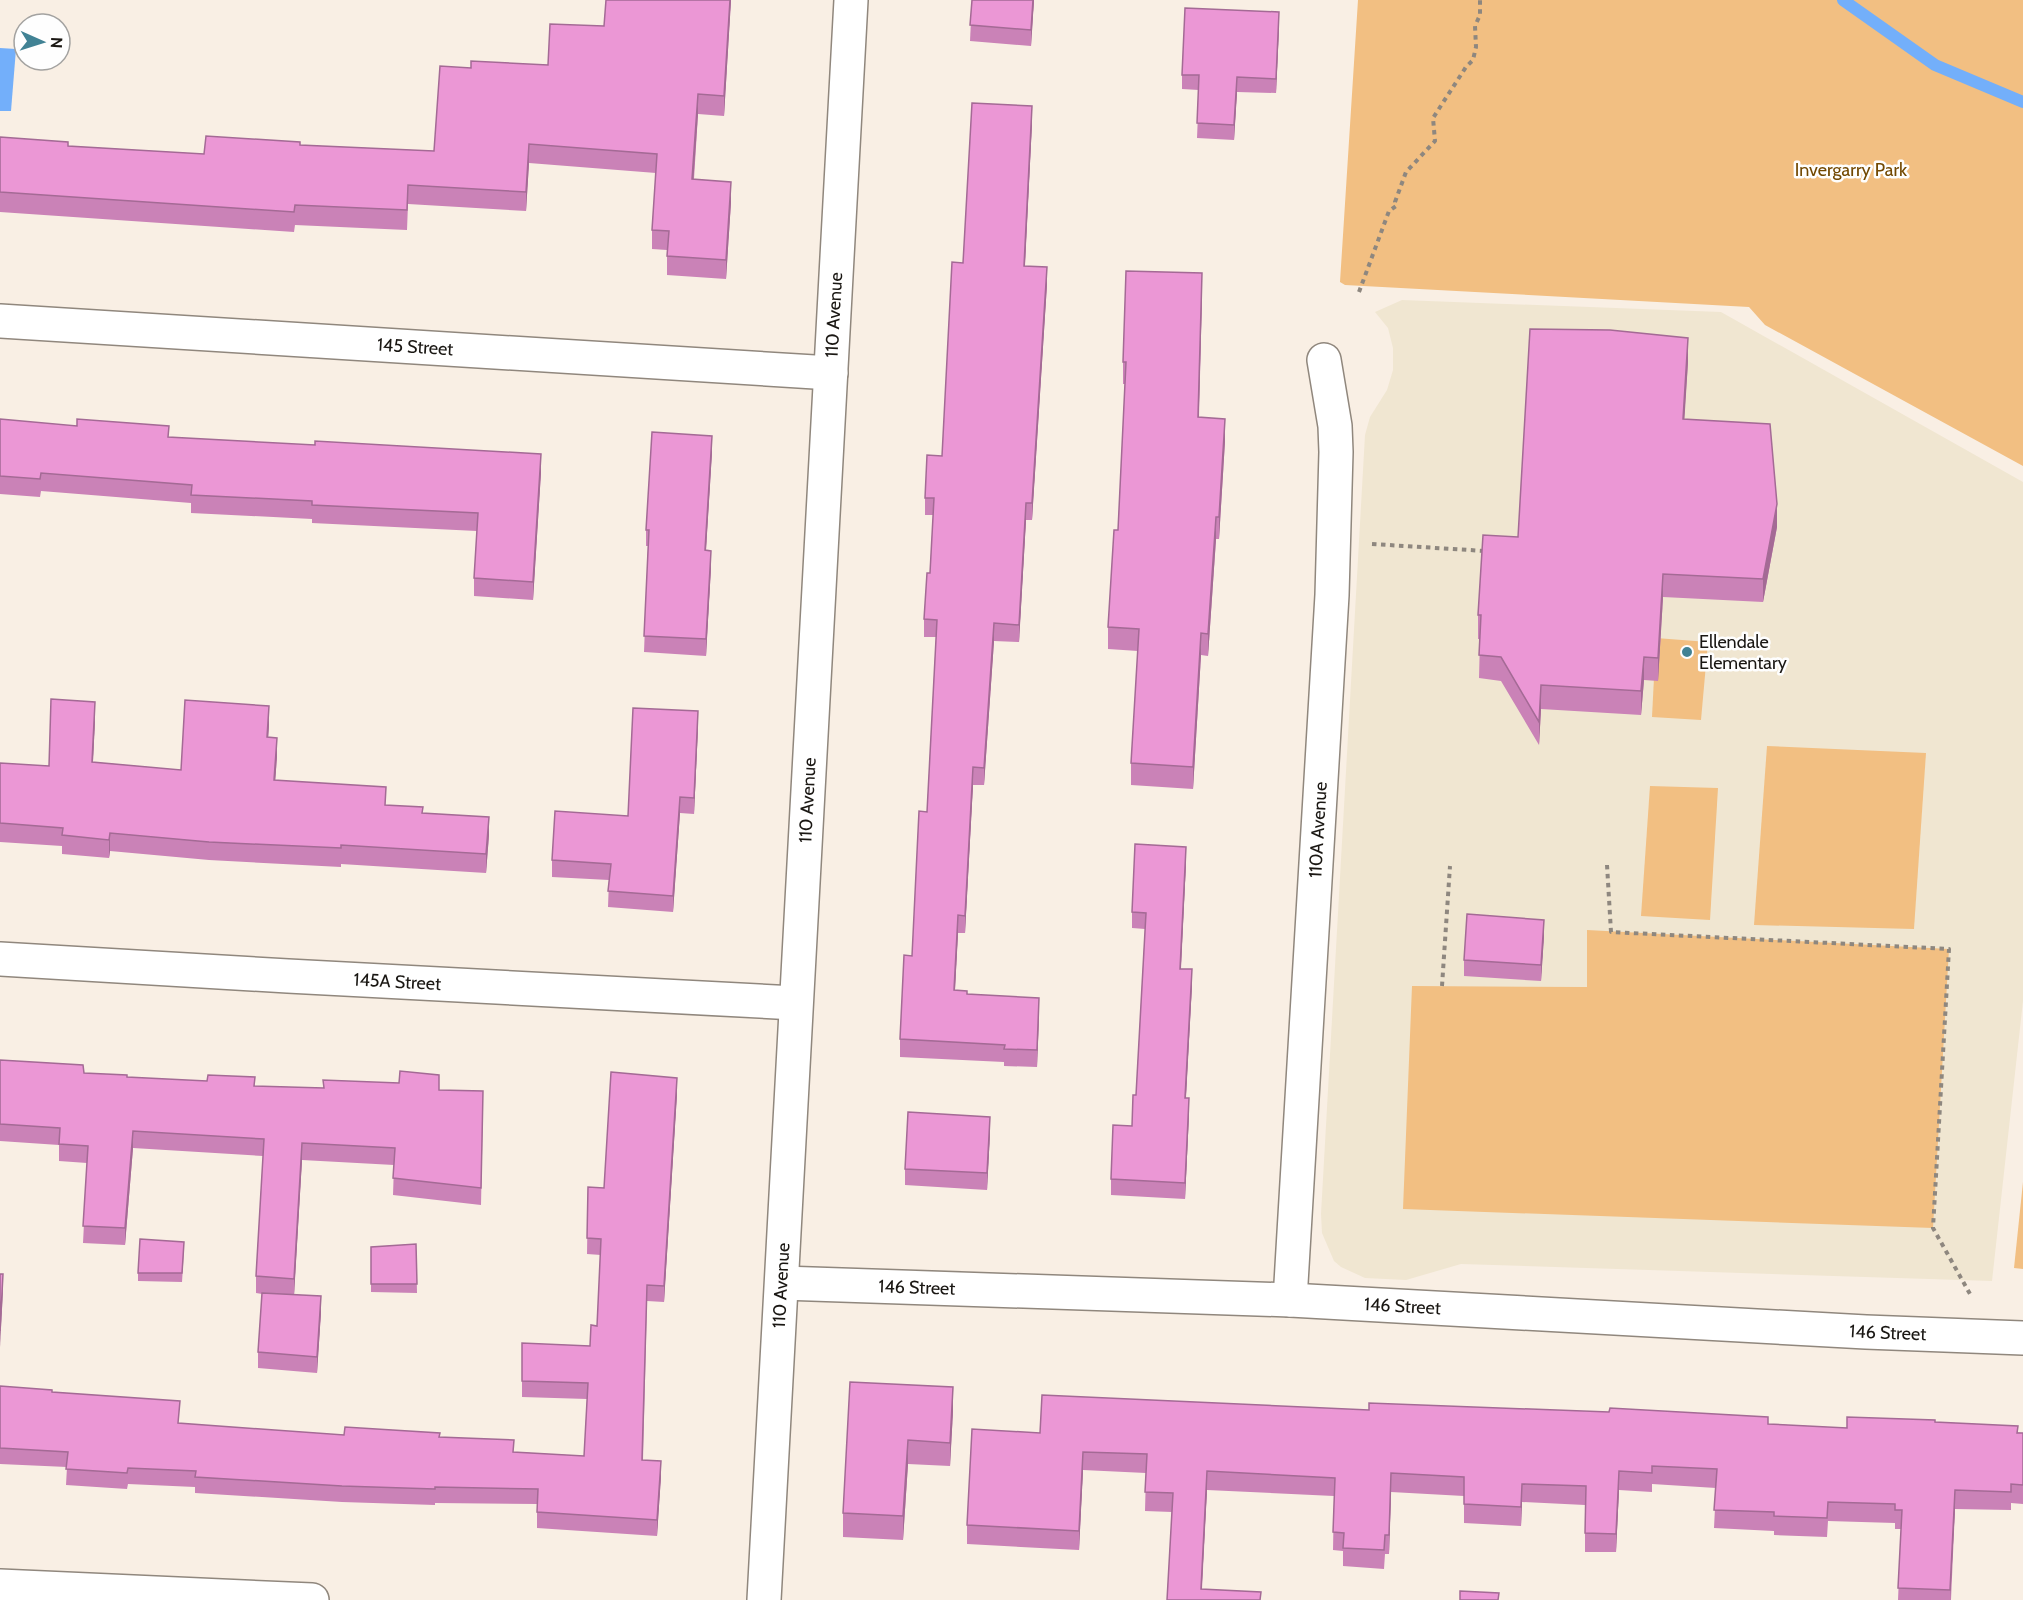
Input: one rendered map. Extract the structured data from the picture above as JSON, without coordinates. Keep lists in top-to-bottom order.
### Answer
{
  "streets": {
    "street": [
      "110 Avenue",
      "145 Street",
      "110A Avenue",
      "145A Street",
      "146 Street"
    ]
  },
  "crossings": [
    ["110 Avenue", "145 Street"],
    ["110 Avenue", "145A Street"],
    ["110 Avenue", "146 Street"],
    ["110A Avenue", "146 Street"]
  ],
  "parks": ["Invergarry Park"],
  "places": ["Ellendale Elementary"],
  "north": "right"
}
